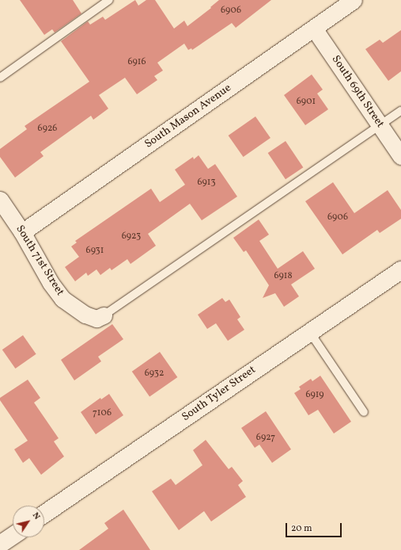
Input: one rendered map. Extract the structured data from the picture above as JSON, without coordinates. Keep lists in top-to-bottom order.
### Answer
{
  "streets": {
    "street": [
      "South 69th Street",
      "South Mason Avenue",
      "South 71st Street",
      "South Tyler Street"
    ]
  },
  "crossings": [
    ["South 69th Street", "South Mason Avenue"],
    ["South Mason Avenue", "South 71st Street"]
  ],
  "house_numbers": [
    "6906",
    "6916",
    "6901",
    "6926",
    "6913",
    "6906",
    "6923",
    "6931",
    "6918",
    "6932",
    "6919",
    "7106",
    "6927"
  ],
  "scale_bar": "20 m",
  "north": "top right"
}
